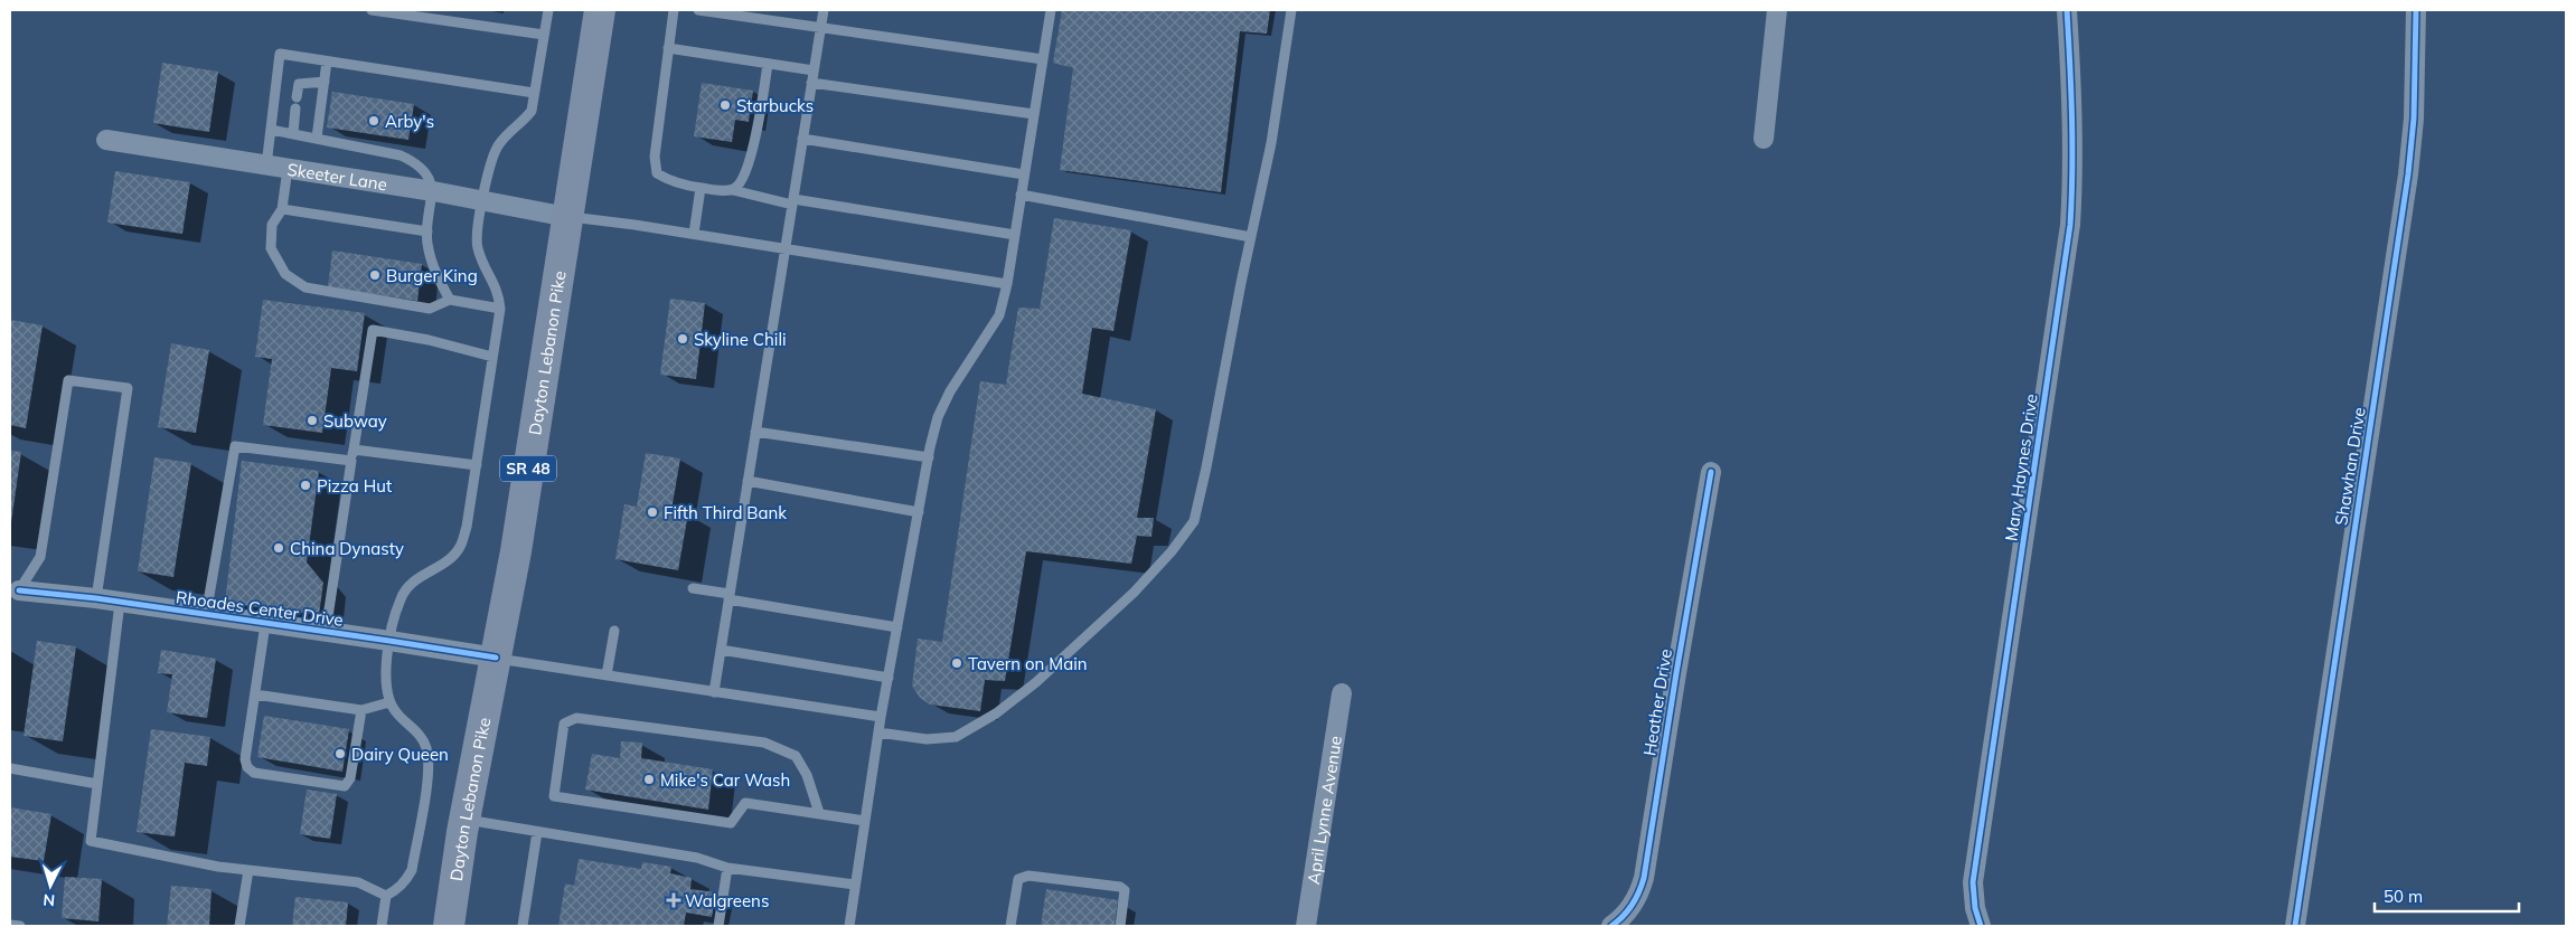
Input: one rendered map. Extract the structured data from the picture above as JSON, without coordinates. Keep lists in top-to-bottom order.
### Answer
{
  "streets": {
    "main road": ["Dayton Lebanon Pike", "SR 48"],
    "street": [
      "Skeeter Lane",
      "Shawhan Drive",
      "Mary Haynes Drive",
      "Rhoades Center Drive",
      "Heather Drive",
      "April Lynne Avenue"
    ]
  },
  "crossings": [
    ["Skeeter Lane", "Dayton Lebanon Pike"],
    ["Dayton Lebanon Pike", "Rhoades Center Drive"]
  ],
  "places": {
    "other": [
      "Starbucks",
      "Arby's",
      "Burger King",
      "Skyline Chili",
      "Subway",
      "Pizza Hut",
      "Fifth Third Bank",
      "China Dynasty",
      "Tavern on Main",
      "Dairy Queen",
      "Mike's Car Wash"
    ],
    "health": ["Walgreens"]
  },
  "scale_bar": "50 m",
  "north": "bottom"
}
